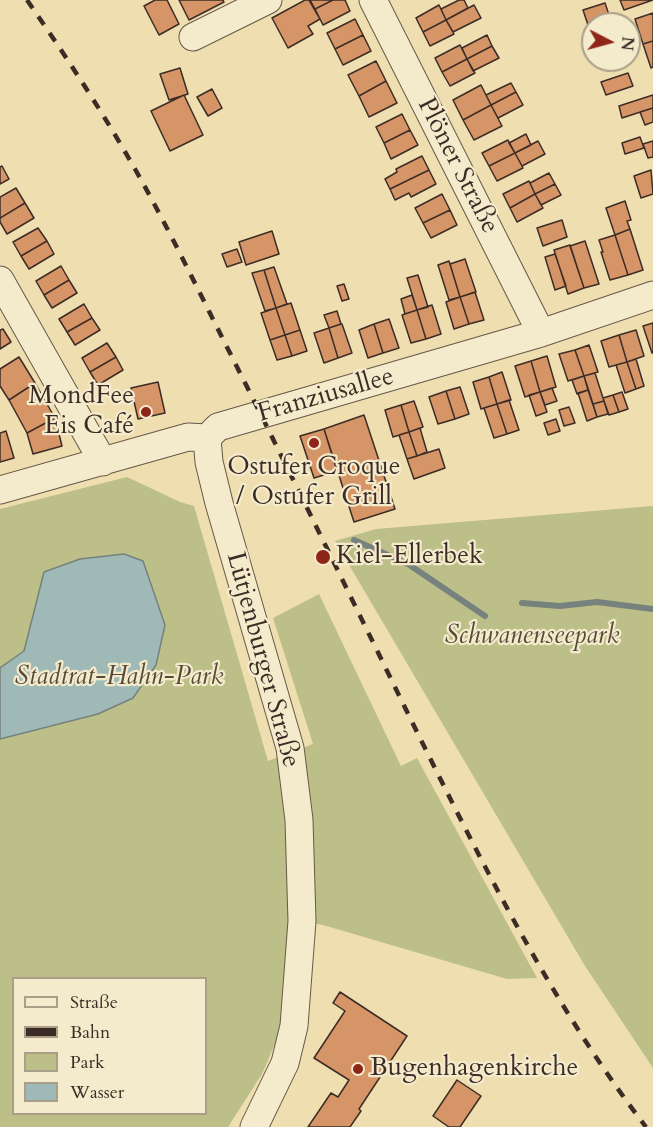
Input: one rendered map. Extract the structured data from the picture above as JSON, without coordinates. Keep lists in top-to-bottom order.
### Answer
{
  "streets": {
    "street": ["Plöner Straße", "Franziusallee", "Lütjenburger Straße"]
  },
  "crossings": [
    ["Plöner Straße", "Franziusallee"],
    ["Franziusallee", "Lütjenburger Straße"]
  ],
  "parks": ["Schwanenseepark", "Stadtrat-Hahn-Park"],
  "places": [
    "MondFee Eis Café",
    "Ostufer Croque / Ostufer Grill",
    "Kiel-Ellerbek",
    "Bugenhagenkirche"
  ],
  "legend": [
    "Straße",
    "Bahn",
    "Park",
    "Wasser"
  ],
  "north": "right"
}
